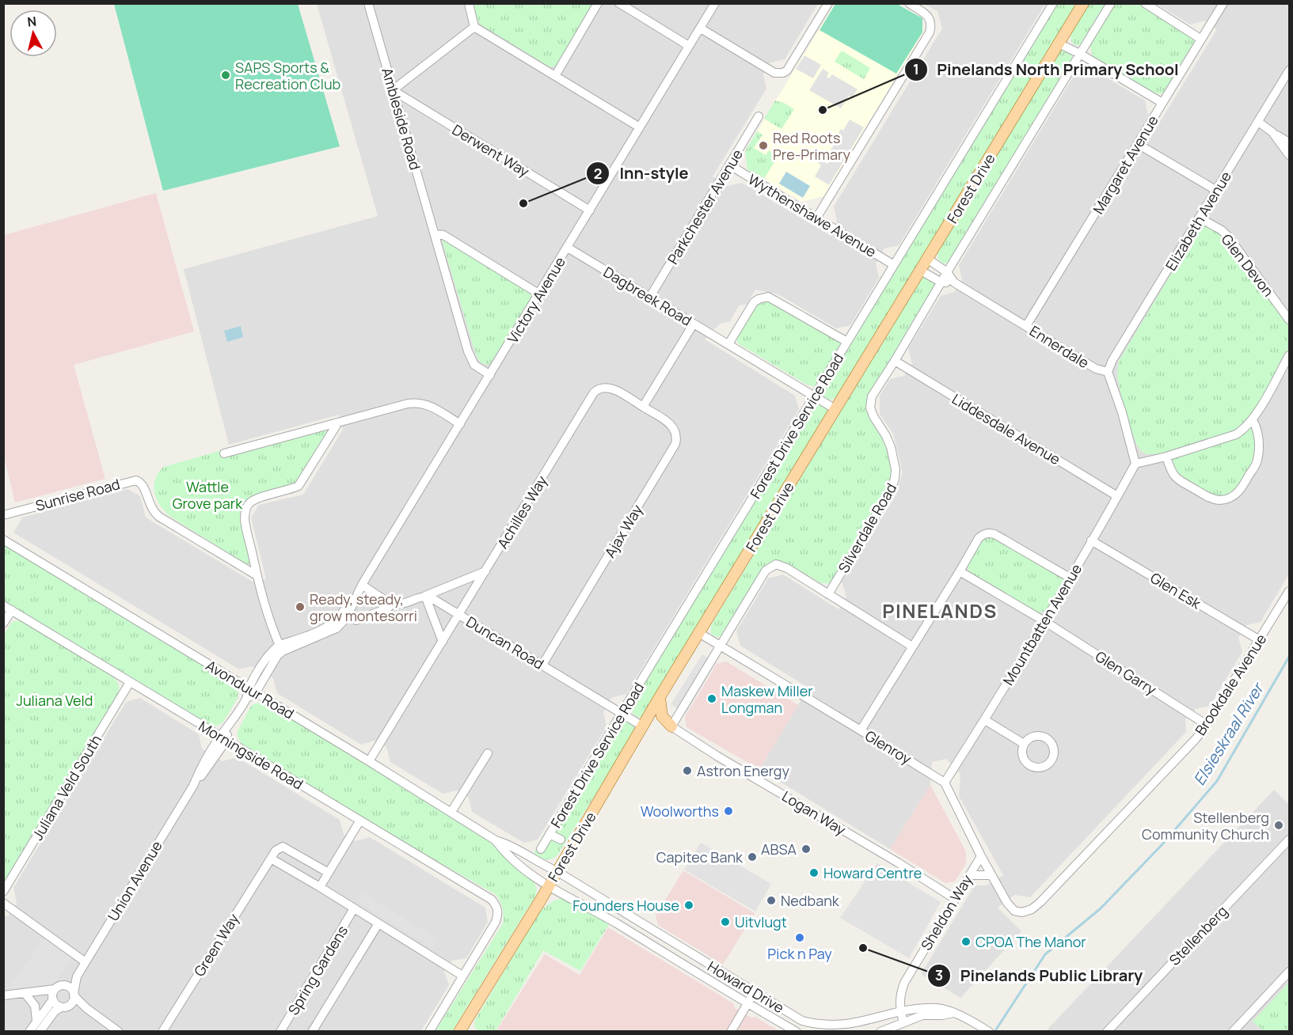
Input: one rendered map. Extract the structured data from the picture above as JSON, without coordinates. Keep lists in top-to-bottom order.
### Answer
{
  "streets": {
    "main road": ["Forest Drive"],
    "street": [
      "Ambleside Road",
      "Derwent Way",
      "Margaret Avenue",
      "Parkchester Avenue",
      "Wythenshawe Avenue",
      "Elizabeth Avenue",
      "Glen Devon",
      "Dagbreek Road",
      "Victory Avenue",
      "Ennerdale",
      "Forest Drive Service Road",
      "Liddesdale Avenue",
      "Sunrise Road",
      "Achilles Way",
      "Silverdale Road",
      "Ajax Way",
      "Glen Esk",
      "Mountbatten Avenue",
      "Duncan Road",
      "Glen Garry",
      "Brookdale Avenue",
      "Avonduur Road",
      "Glenroy",
      "Morningside Road",
      "Juliana Veld South",
      "Logan Way",
      "Union Avenue",
      "Sheldon Way",
      "Stellenberg",
      "Green Way",
      "Spring Gardens",
      "Howard Drive"
    ]
  },
  "crossings": [
    ["Ambleside Road", "Derwent Way"],
    ["Ambleside Road", "Victory Avenue"],
    ["Derwent Way", "Victory Avenue"],
    ["Margaret Avenue", "Ennerdale"],
    ["Forest Drive", "Dagbreek Road"],
    ["Forest Drive", "Ennerdale"],
    ["Forest Drive", "Duncan Road"],
    ["Forest Drive", "Avonduur Road"],
    ["Forest Drive", "Glenroy"],
    ["Forest Drive", "Howard Drive"],
    ["Parkchester Avenue", "Wythenshawe Avenue"],
    ["Parkchester Avenue", "Dagbreek Road"],
    ["Wythenshawe Avenue", "Forest Drive Service Road"],
    ["Elizabeth Avenue", "Glen Devon"],
    ["Elizabeth Avenue", "Ennerdale"],
    ["Dagbreek Road", "Victory Avenue"],
    ["Dagbreek Road", "Forest Drive Service Road"],
    ["Victory Avenue", "Avonduur Road"],
    ["Victory Avenue", "Union Avenue"],
    ["Ennerdale", "Mountbatten Avenue"],
    ["Forest Drive Service Road", "Duncan Road"],
    ["Liddesdale Avenue", "Silverdale Road"],
    ["Liddesdale Avenue", "Mountbatten Avenue"],
    ["Achilles Way", "Ajax Way"],
    ["Achilles Way", "Duncan Road"],
    ["Achilles Way", "Avonduur Road"],
    ["Ajax Way", "Duncan Road"],
    ["Glen Esk", "Mountbatten Avenue"],
    ["Glen Esk", "Brookdale Avenue"],
    ["Mountbatten Avenue", "Glen Garry"],
    ["Mountbatten Avenue", "Glenroy"],
    ["Glen Garry", "Brookdale Avenue"],
    ["Brookdale Avenue", "Glenroy"],
    ["Avonduur Road", "Union Avenue"],
    ["Avonduur Road", "Howard Drive"],
    ["Glenroy", "Sheldon Way"],
    ["Morningside Road", "Juliana Veld South"],
    ["Morningside Road", "Union Avenue"],
    ["Logan Way", "Sheldon Way"],
    ["Sheldon Way", "Howard Drive"]
  ],
  "districts": ["PINELANDS"],
  "water": ["Elsieskraal River"],
  "parks": ["Wattle Grove park", "Juliana Veld"],
  "places": [
    "SAPS Sports & Recreation Club",
    "Pinelands North Primary School",
    "Red Roots Pre-Primary",
    "Inn-style",
    "Ready, steady, grow montesorri",
    "Maskew Miller Longman",
    "Astron Energy",
    "Woolworths",
    "Stellenberg Community Church",
    "ABSA",
    "Capitec Bank",
    "Howard Centre",
    "Nedbank",
    "Founders House",
    "Uitvlugt",
    "Pick n Pay",
    "CPOA The Manor",
    "Pinelands Public Library"
  ],
  "north": "top"
}
